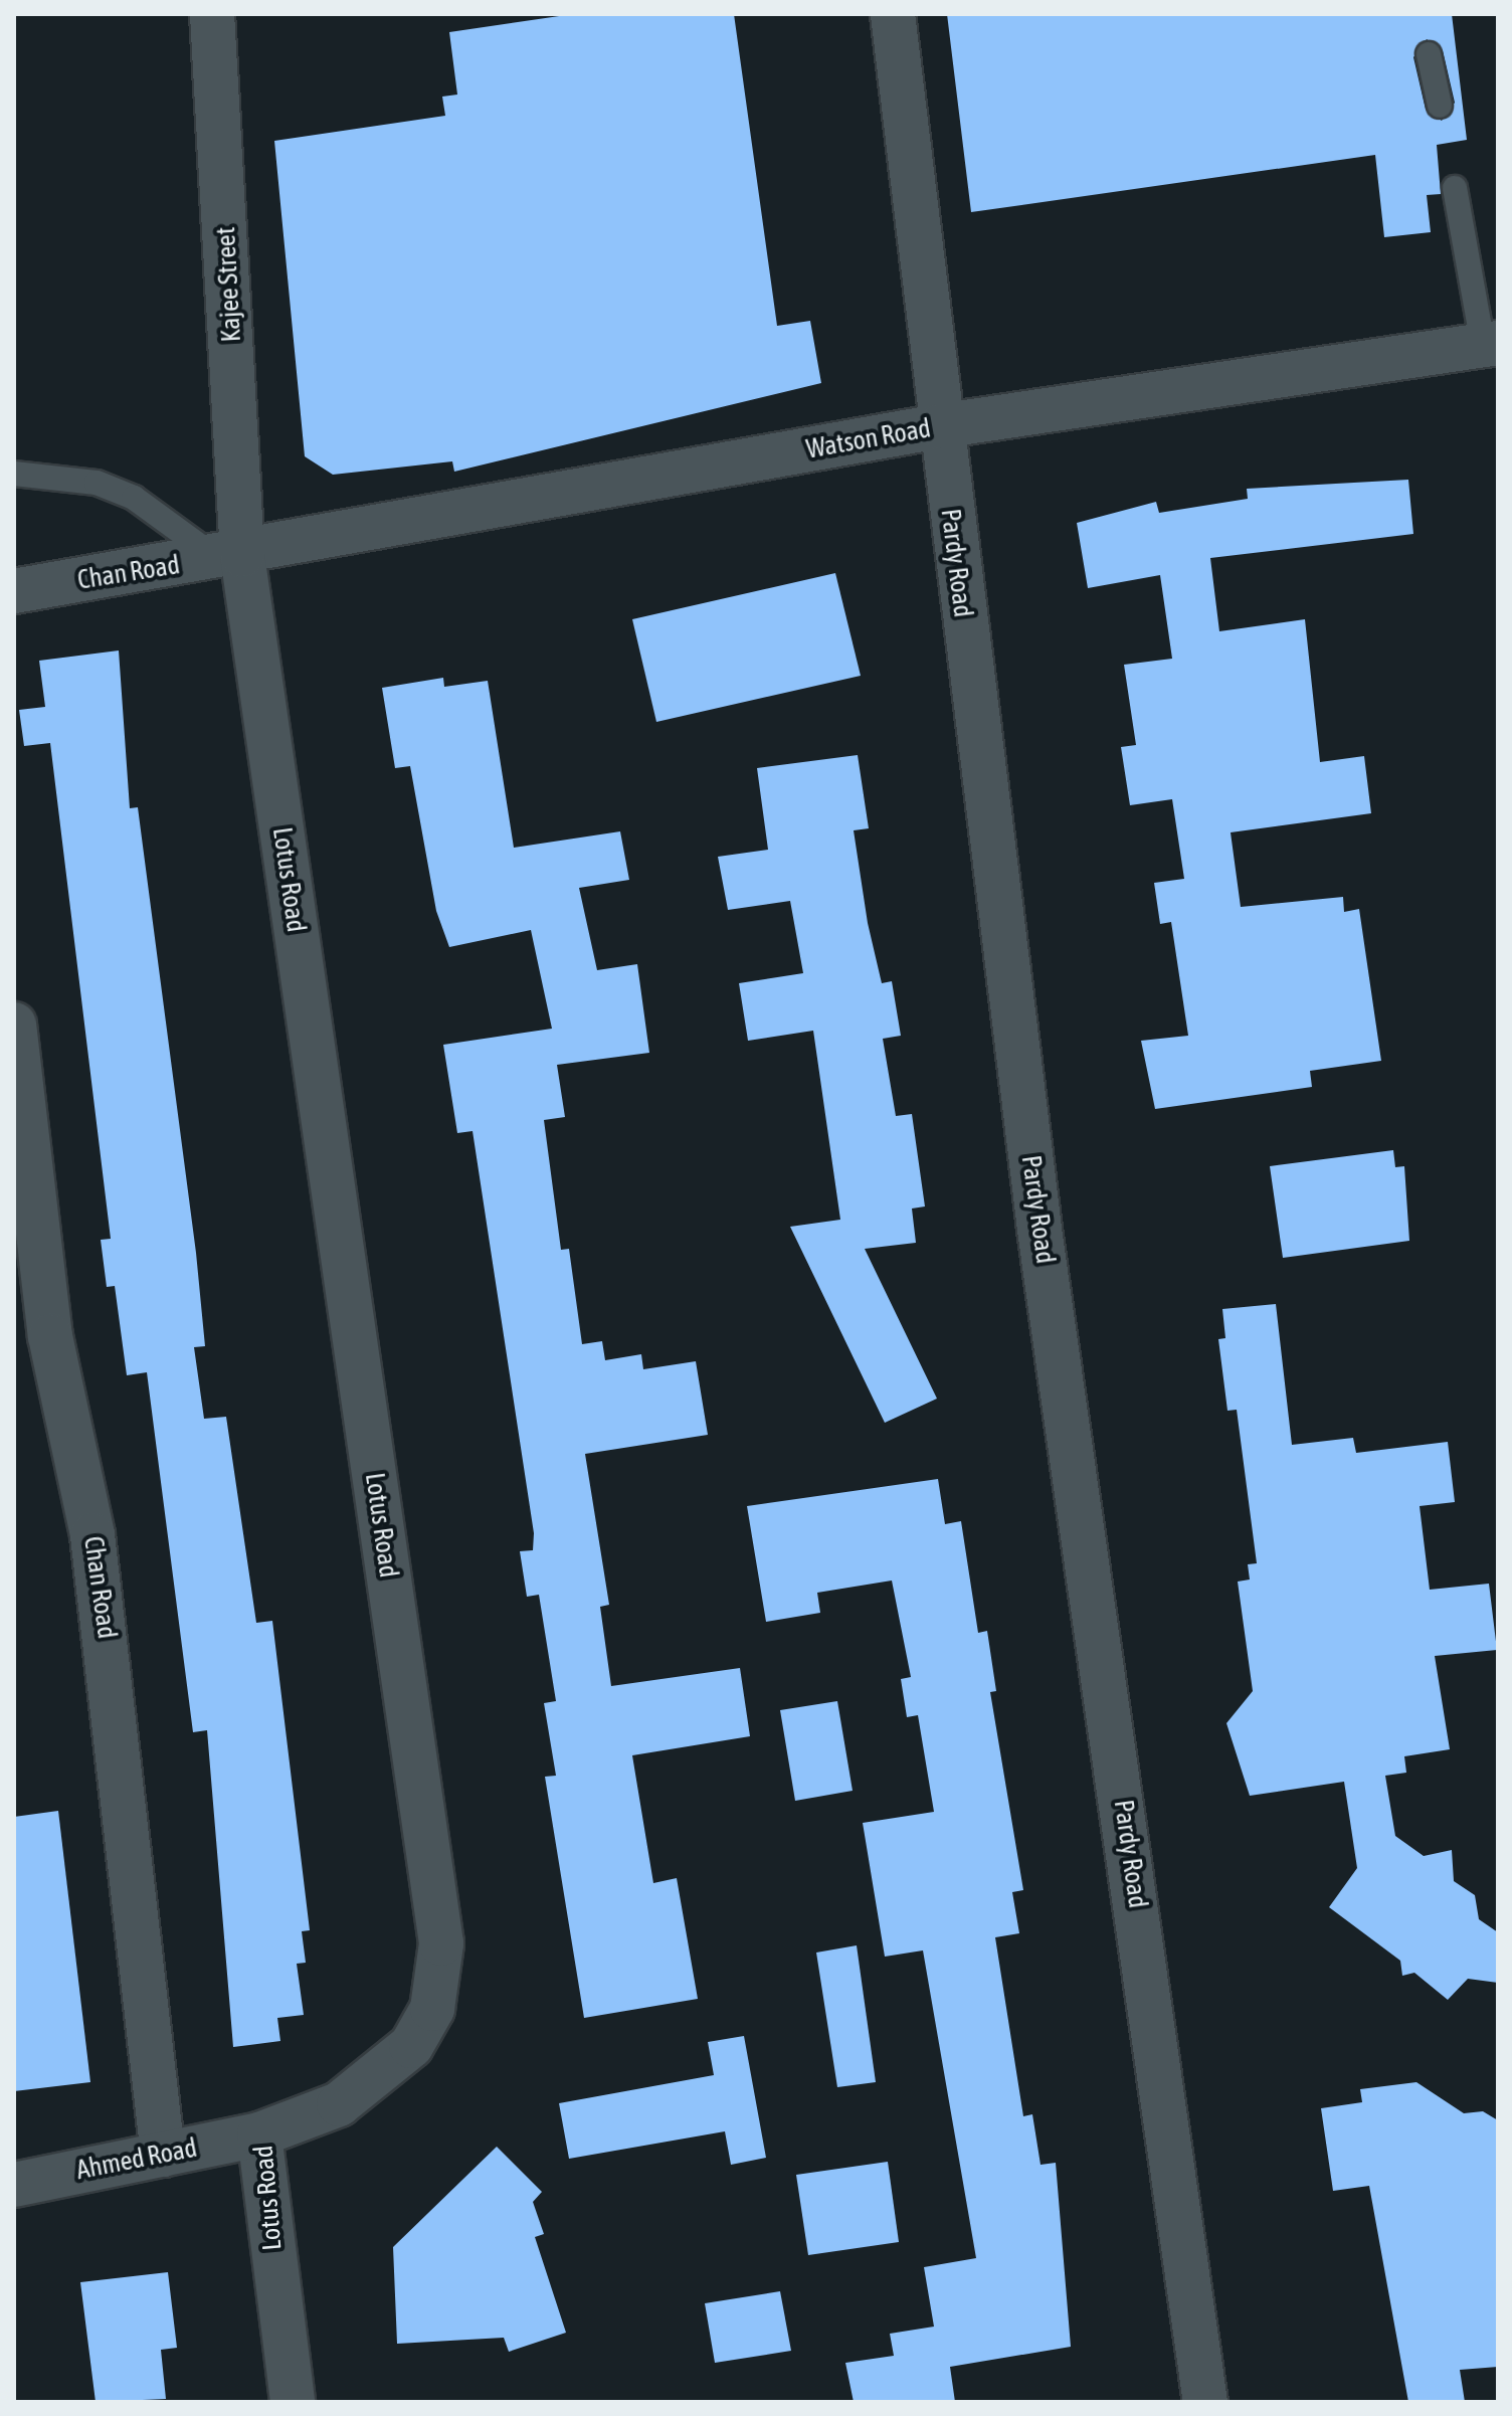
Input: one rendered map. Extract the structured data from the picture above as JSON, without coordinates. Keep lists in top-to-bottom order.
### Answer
{
  "streets": {
    "street": [
      "Kajee Street",
      "Watson Road",
      "Pardy Road",
      "Chan Road",
      "Lotus Road",
      "Ahmed Road"
    ]
  },
  "crossings": [
    ["Kajee Street", "Watson Road"],
    ["Kajee Street", "Chan Road"],
    ["Kajee Street", "Lotus Road"],
    ["Watson Road", "Pardy Road"],
    ["Watson Road", "Chan Road"],
    ["Watson Road", "Lotus Road"],
    ["Chan Road", "Lotus Road"],
    ["Chan Road", "Ahmed Road"],
    ["Lotus Road", "Ahmed Road"]
  ]
}
